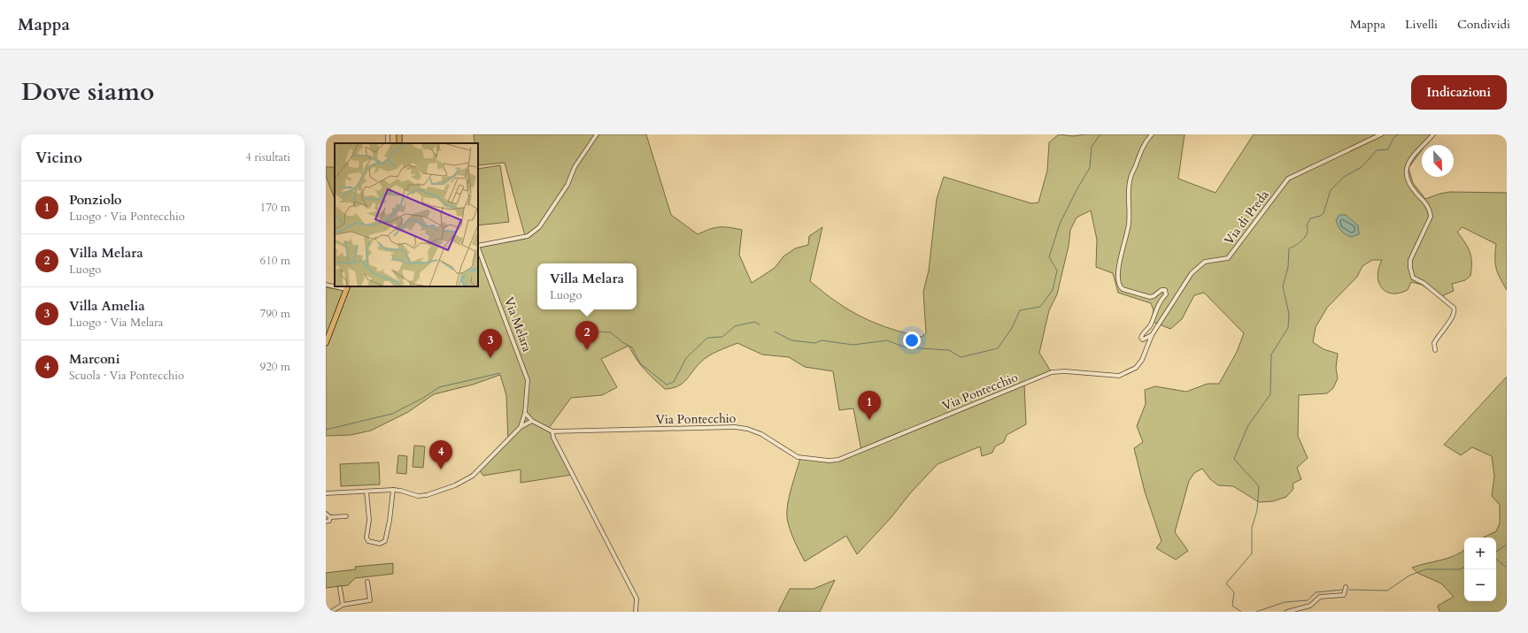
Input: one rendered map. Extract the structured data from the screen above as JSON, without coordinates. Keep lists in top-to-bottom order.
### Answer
{
  "streets": {
    "street": ["Via di Preda", "Via Melara", "Via Pontecchio"]
  },
  "crossings": [
    ["Via di Preda", "Via Pontecchio"],
    ["Via Melara", "Via Pontecchio"]
  ],
  "north": "bottom right",
  "page": {
    "header": "Mappa",
    "nav": ["Mappa", "Livelli", "Condividi"],
    "title": "Dove siamo",
    "buttons": "Indicazioni",
    "heading": ["Vicino", "4 risultati"],
    "list": [
      {
        "mark": "1",
        "name": "Ponziolo",
        "note": "Luogo · Via Pontecchio",
        "value": "170 m"
      },
      {
        "mark": "2",
        "name": "Villa Melara",
        "note": "Luogo",
        "value": "610 m"
      },
      {
        "mark": "3",
        "name": "Villa Amelia",
        "note": "Luogo · Via Melara",
        "value": "790 m"
      },
      {
        "mark": "4",
        "name": "Marconi",
        "note": "Scuola · Via Pontecchio",
        "value": "920 m"
      }
    ],
    "popup": ["Villa Melara", "Luogo"],
    "pins": [
      "2",
      "3",
      "1",
      "4"
    ],
    "map_buttons": ["+", "−"]
  }
}
